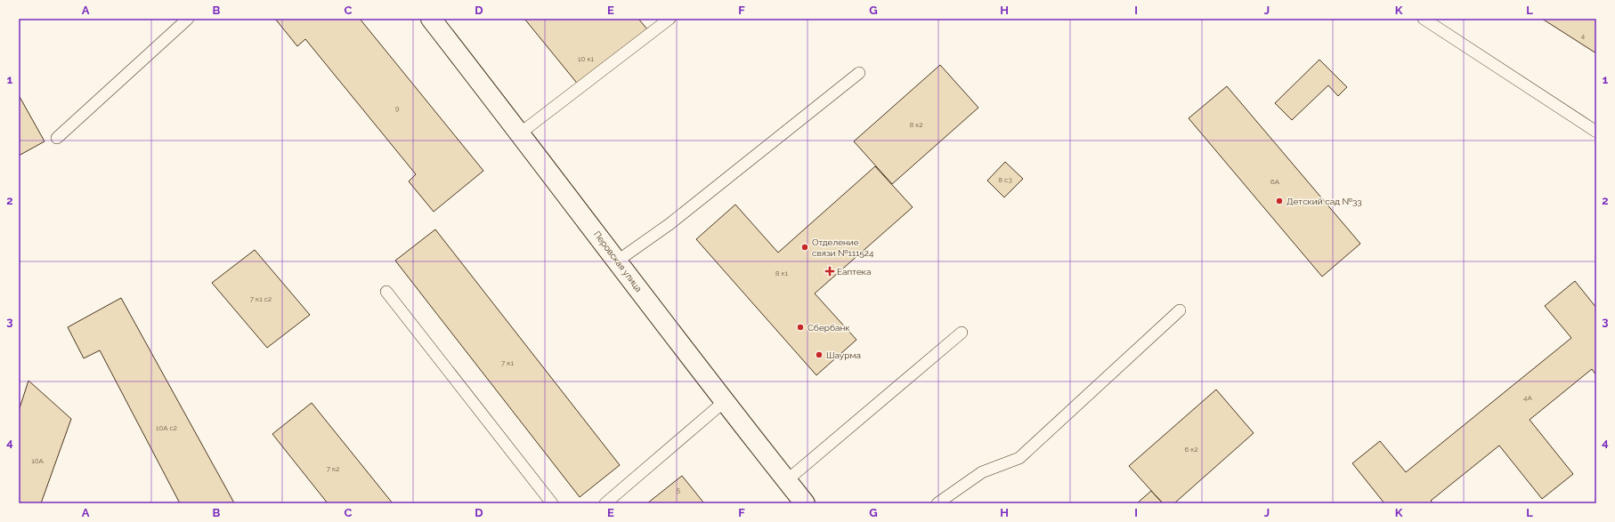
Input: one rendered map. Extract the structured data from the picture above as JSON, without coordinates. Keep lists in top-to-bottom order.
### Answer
{
  "streets": {
    "main road": ["Перовская улица"]
  },
  "places": {
    "other": [
      "Детский сад №33",
      "Отделение связи №111524",
      "Сбербанк",
      "Шаурма"
    ],
    "health": ["Еаптека"]
  },
  "house_numbers": [
    "4",
    "10 к1",
    "9",
    "8 к2",
    "8 с3",
    "6А",
    "8 к1",
    "7 к1 с2",
    "7 к1",
    "4А",
    "10А с2",
    "6 к2",
    "10А",
    "7 к2",
    "5"
  ],
  "grid": {
    "columns": [
      "A",
      "B",
      "C",
      "D",
      "E",
      "F",
      "G",
      "H",
      "I",
      "J",
      "K",
      "L"
    ],
    "rows": [
      "1",
      "2",
      "3",
      "4"
    ]
  }
}
